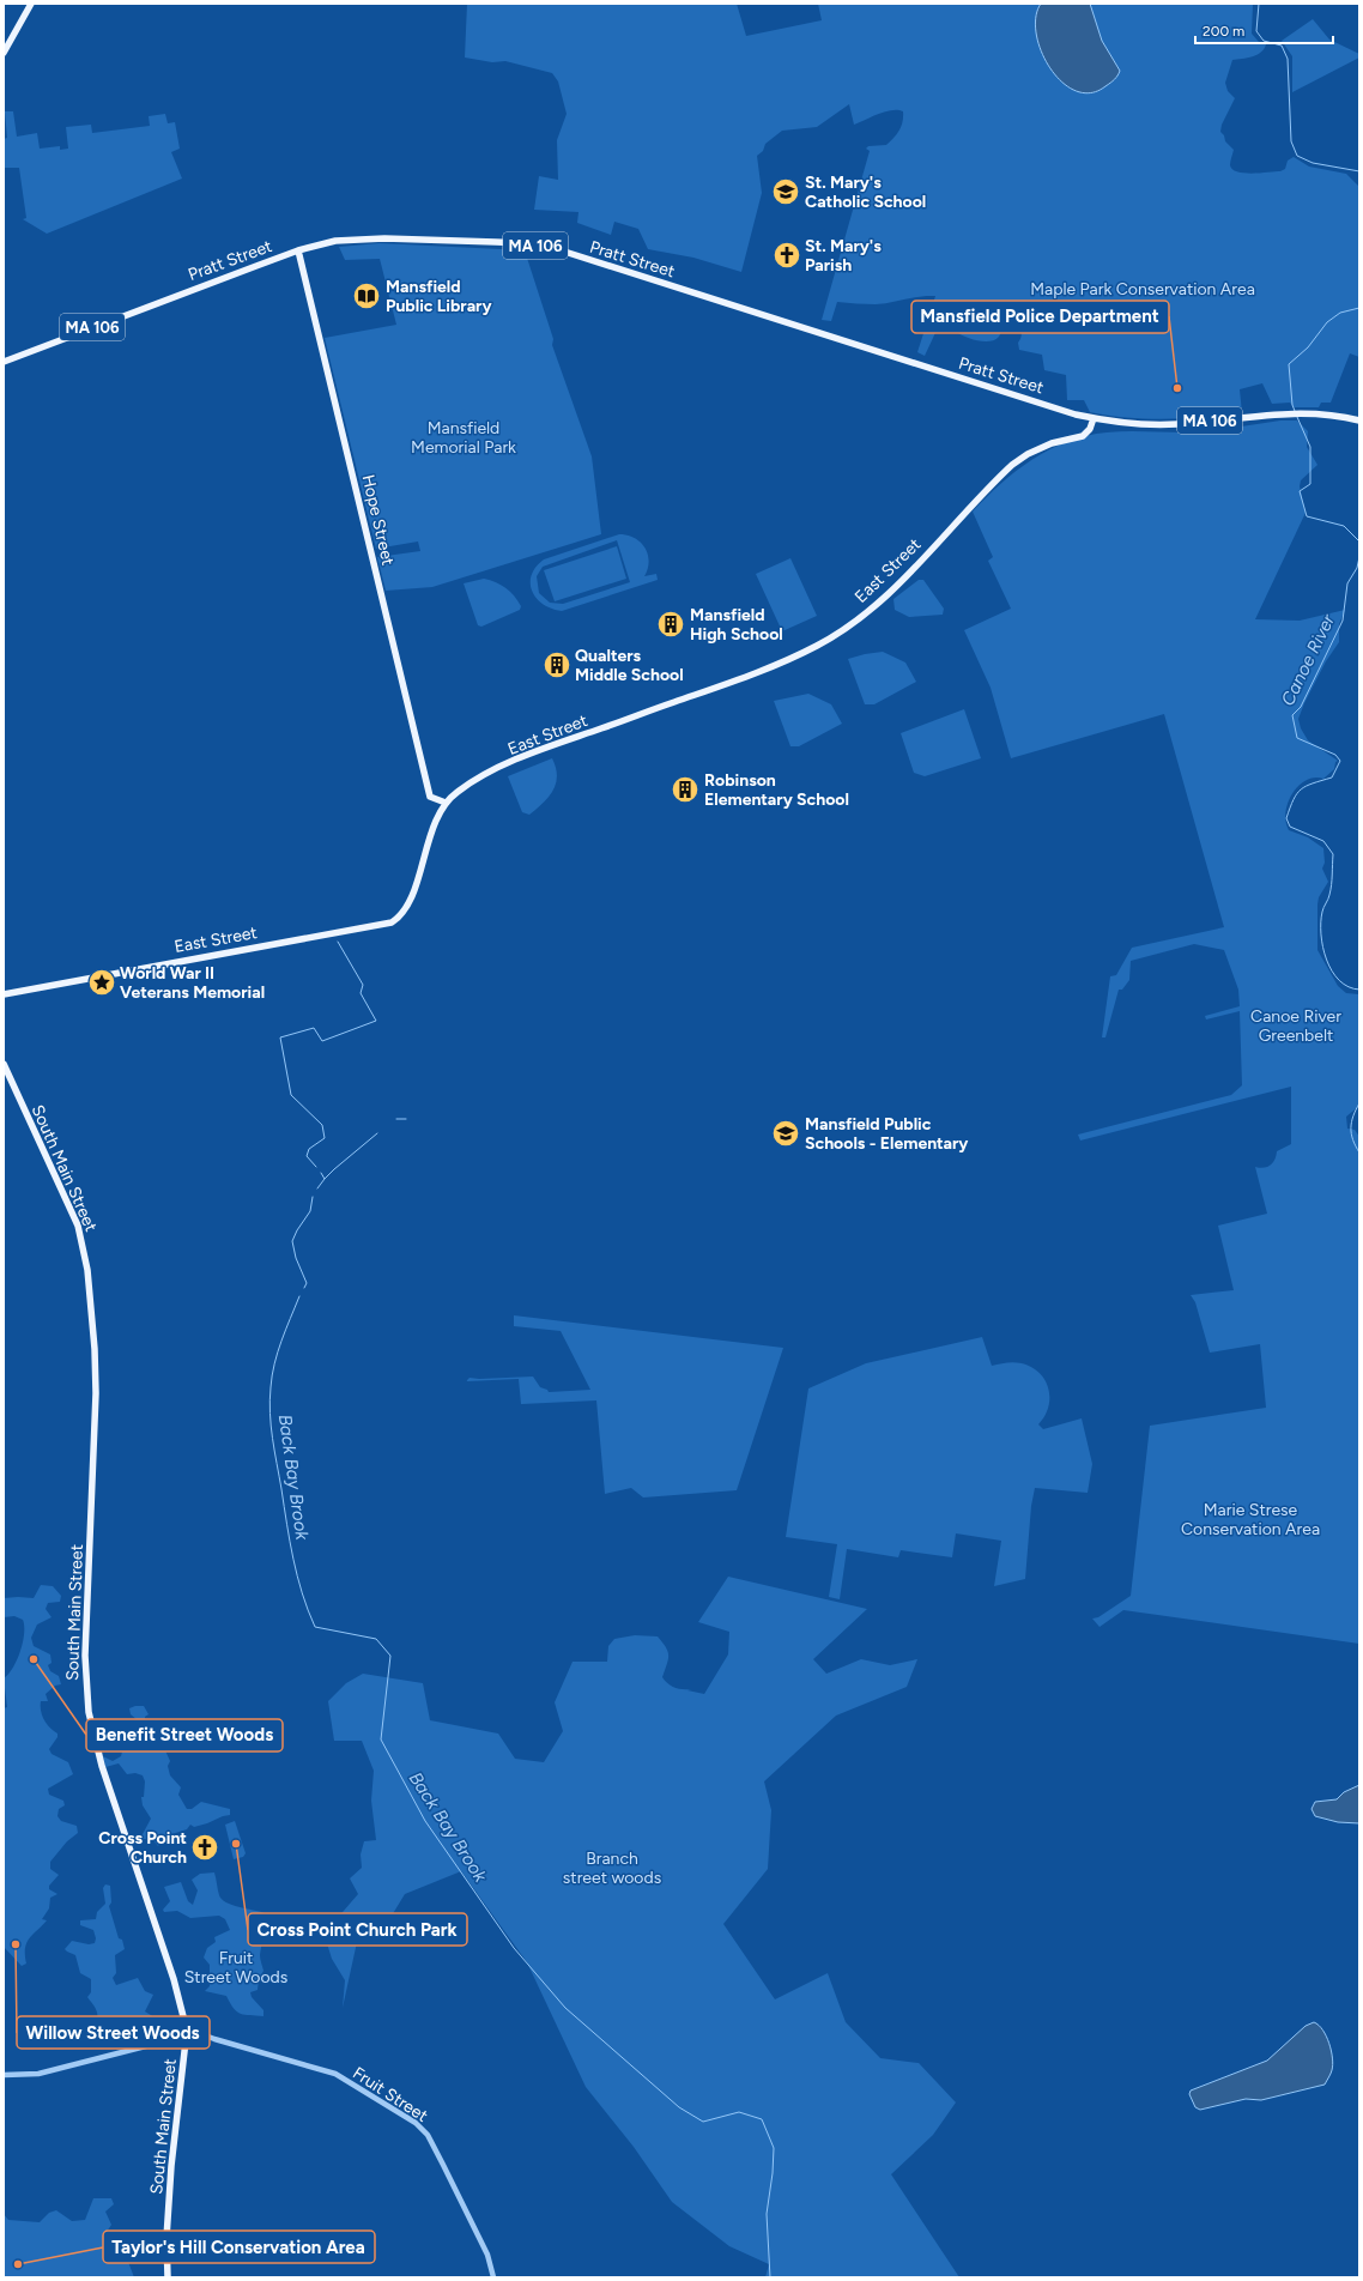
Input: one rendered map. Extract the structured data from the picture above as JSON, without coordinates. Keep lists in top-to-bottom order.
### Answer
{
  "streets": {
    "main road": [
      "MA 106",
      "Pratt Street",
      "Hope Street",
      "East Street",
      "South Main Street"
    ],
    "street": ["Fruit Street"]
  },
  "crossings": [
    ["Pratt Street", "Hope Street"],
    ["Pratt Street", "East Street"],
    ["Hope Street", "East Street"],
    ["South Main Street", "Fruit Street"]
  ],
  "water": ["Canoe River", "Back Bay Brook"],
  "parks": [
    "Maple Park Conservation Area",
    "Mansfield Memorial Park",
    "Canoe River Greenbelt",
    "Marie Strese Conservation Area",
    "Branch street woods",
    "Fruit Street Woods"
  ],
  "places": {
    "school or university": ["St. Mary's Catholic School", "Mansfield Public Schools - Elementary"],
    "church": ["St. Mary's Parish", "Cross Point Church"],
    "library": ["Mansfield Public Library"],
    "other": [
      "Mansfield Police Department",
      "Benefit Street Woods",
      "Cross Point Church Park",
      "Willow Street Woods",
      "Taylor's Hill Conservation Area"
    ],
    "building": ["Mansfield High School", "Qualters Middle School", "Robinson Elementary School"],
    "place": ["World War II Veterans Memorial"]
  },
  "scale_bar": "200 m"
}
